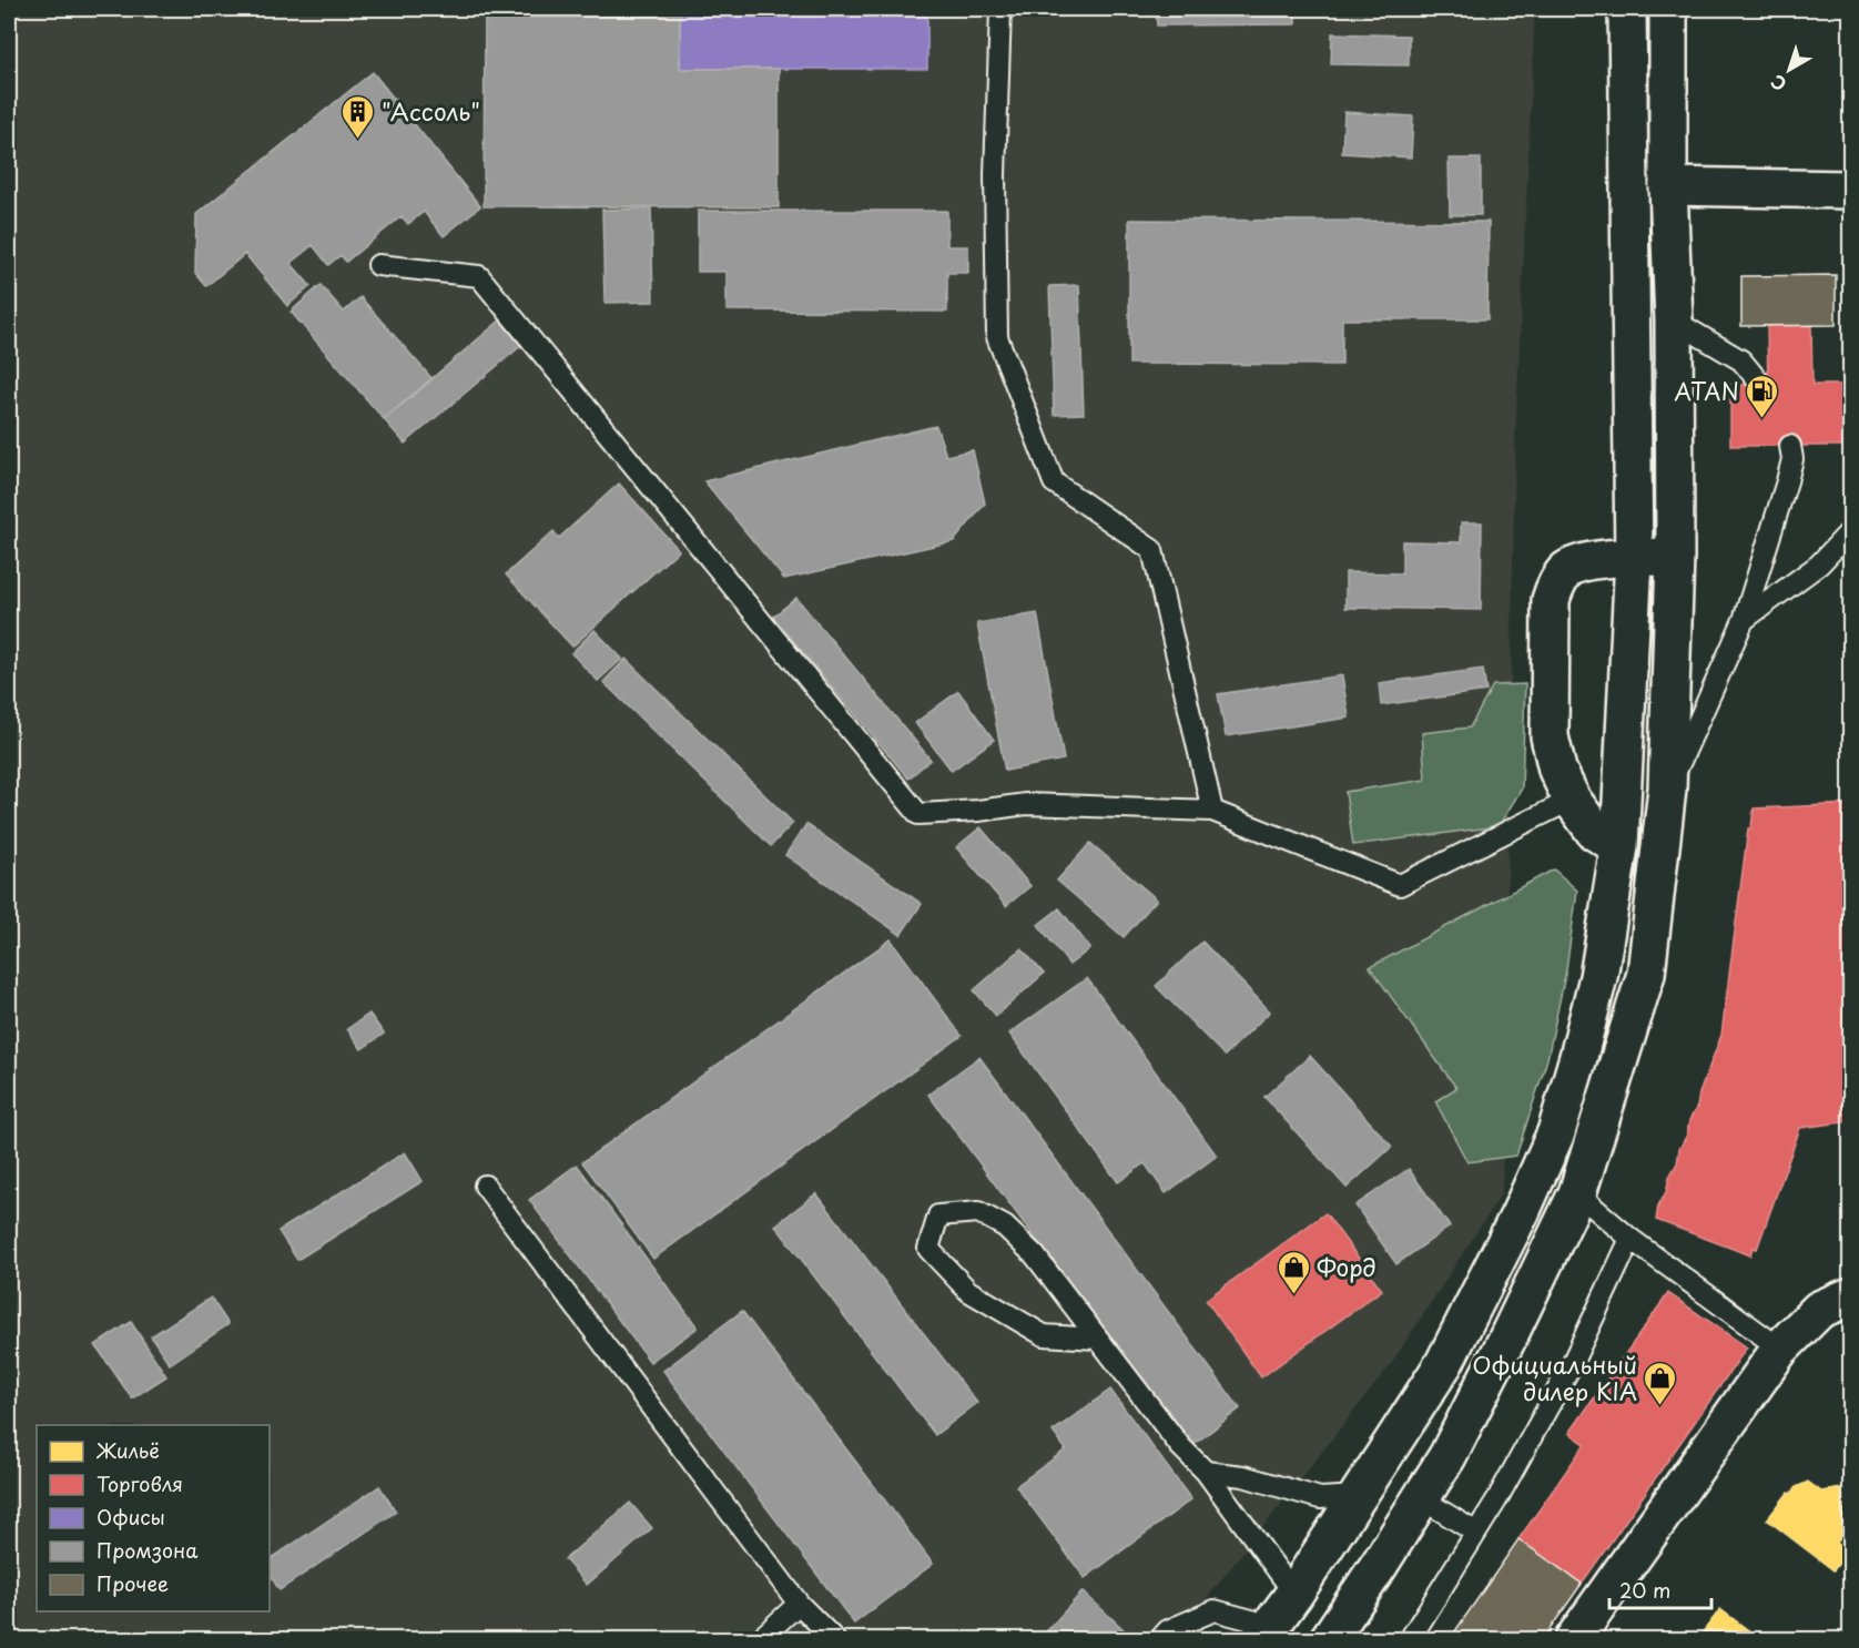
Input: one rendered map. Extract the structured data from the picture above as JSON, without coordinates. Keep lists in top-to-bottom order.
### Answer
{
  "places": {
    "building": ["\"Ассоль\""],
    "fuel station": ["ATAN"],
    "shop": ["Форд", "Официальный дилер KIA"]
  },
  "legend": [
    "Жильё",
    "Торговля",
    "Офисы",
    "Промзона",
    "Прочее"
  ],
  "scale_bar": "20 m",
  "north": "bottom left"
}
